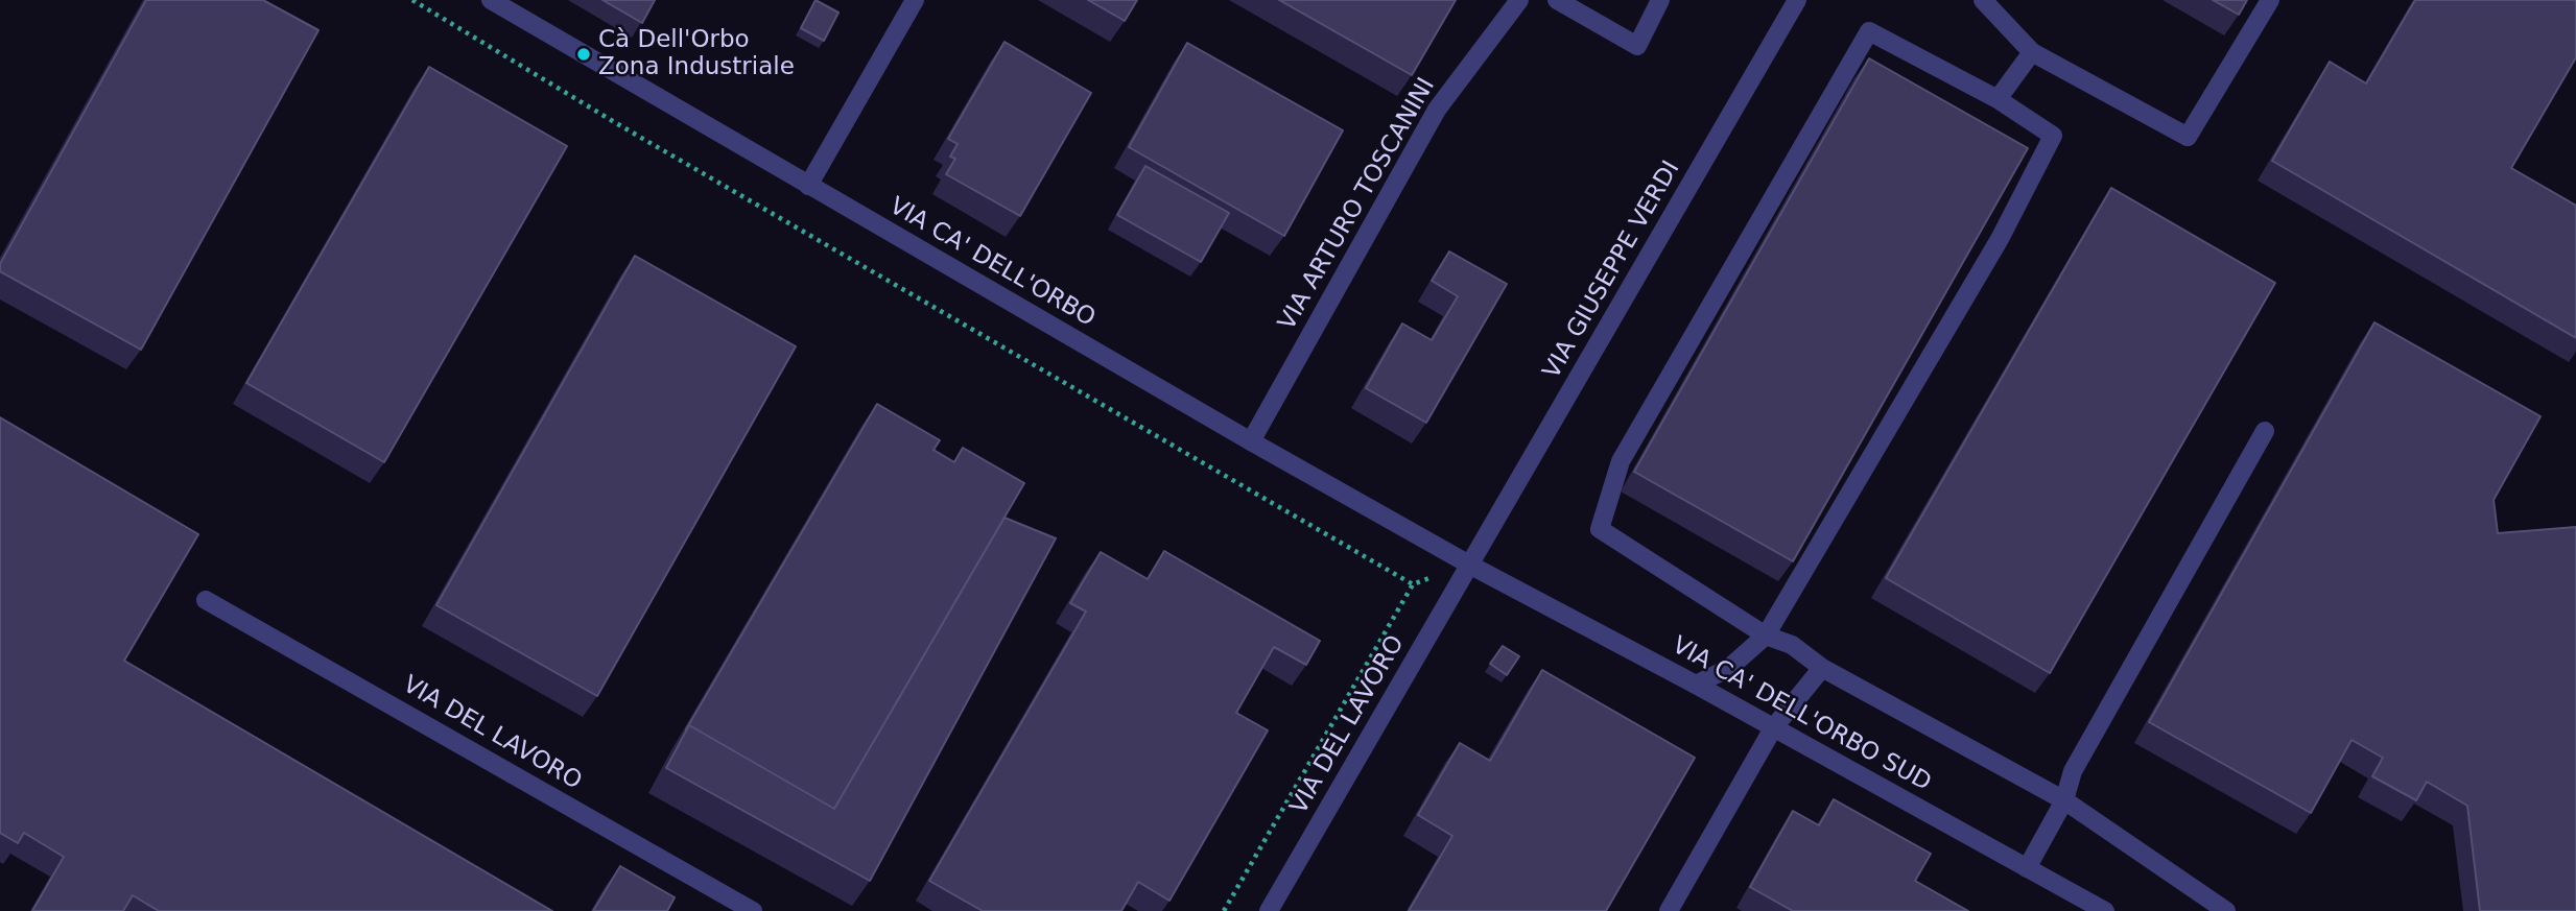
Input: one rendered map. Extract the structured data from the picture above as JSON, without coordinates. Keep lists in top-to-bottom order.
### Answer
{
  "streets": {
    "street": [
      "VIA ARTURO TOSCANINI",
      "VIA CA' DELL'ORBO",
      "VIA GIUSEPPE VERDI",
      "VIA CA' DELL'ORBO SUD",
      "VIA DEL LAVORO"
    ]
  },
  "crossings": [
    ["VIA ARTURO TOSCANINI", "VIA CA' DELL'ORBO"],
    ["VIA CA' DELL'ORBO", "VIA GIUSEPPE VERDI"],
    ["VIA CA' DELL'ORBO", "VIA CA' DELL'ORBO SUD"],
    ["VIA CA' DELL'ORBO", "VIA DEL LAVORO"],
    ["VIA GIUSEPPE VERDI", "VIA CA' DELL'ORBO SUD"],
    ["VIA GIUSEPPE VERDI", "VIA DEL LAVORO"],
    ["VIA CA' DELL'ORBO SUD", "VIA DEL LAVORO"]
  ],
  "places": ["Cà Dell'Orbo Zona Industriale"]
}
